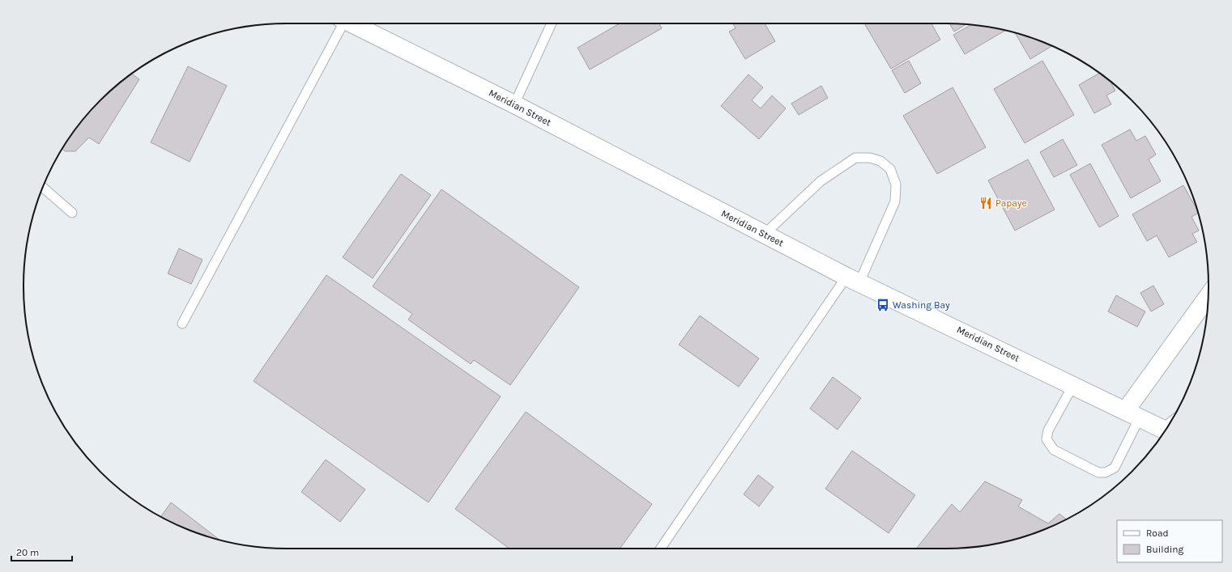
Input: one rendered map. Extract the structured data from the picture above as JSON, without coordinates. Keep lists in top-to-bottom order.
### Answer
{
  "streets": {
    "main road": ["Meridian Street"]
  },
  "places": {
    "restaurant": ["Papaye"],
    "bus stop": ["Washing Bay"]
  },
  "legend": ["Road", "Building"],
  "scale_bar": "20 m"
}
